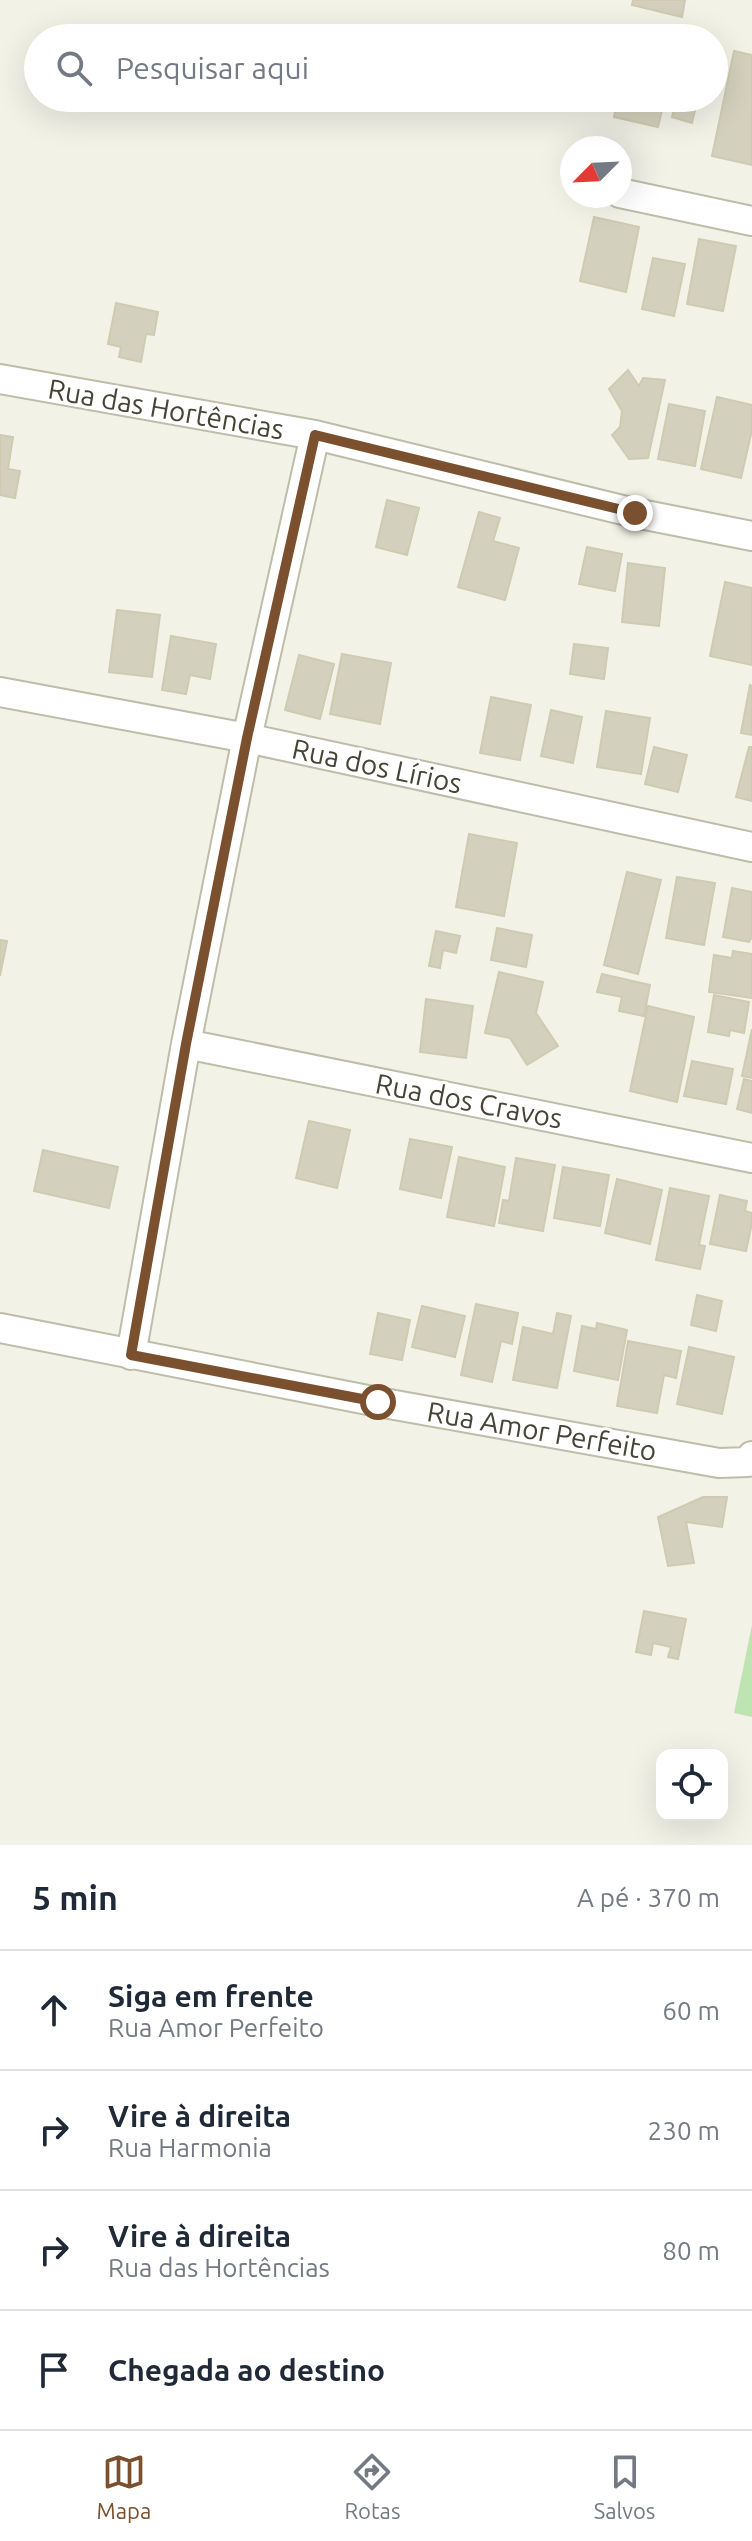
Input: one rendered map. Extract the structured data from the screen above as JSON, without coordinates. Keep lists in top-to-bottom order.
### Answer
{
  "streets": {
    "street": [
      "Rua das Hortências",
      "Rua dos Lírios",
      "Rua dos Cravos",
      "Rua Amor Perfeito"
    ]
  },
  "north": "bottom left",
  "page": {
    "search": "Pesquisar aqui",
    "heading": ["5 min", "A pé · 370 m"],
    "list": [
      ["Siga em frente", "Rua Amor Perfeito", "60 m"],
      ["Vire à direita", "Rua Harmonia", "230 m"],
      ["Vire à direita", "Rua das Hortências", "80 m"],
      "Chegada ao destino"
    ],
    "nav": ["Mapa", "Rotas", "Salvos"]
  }
}
